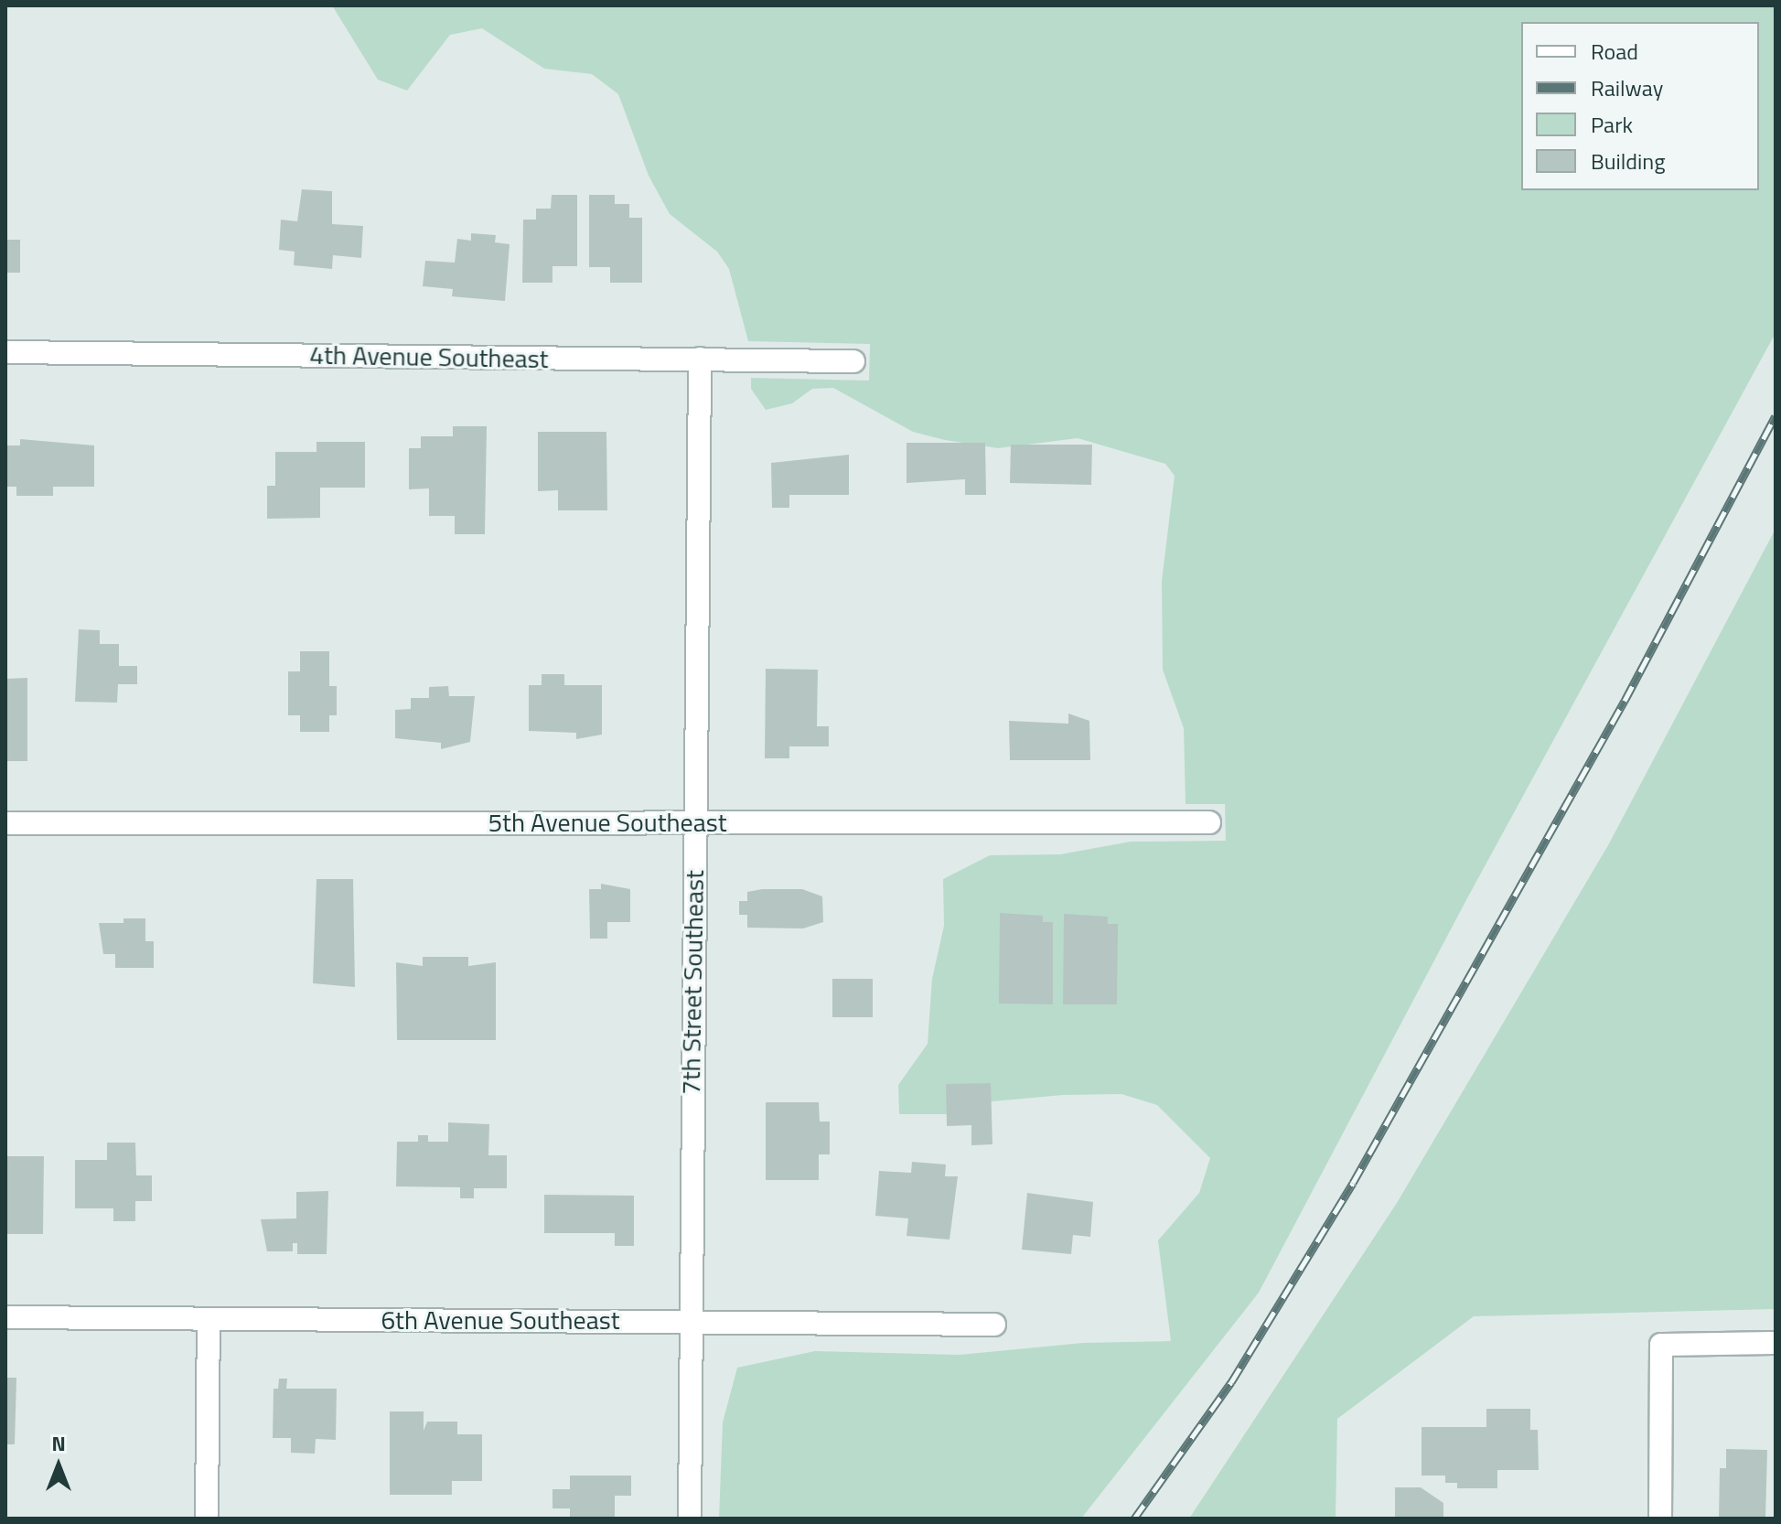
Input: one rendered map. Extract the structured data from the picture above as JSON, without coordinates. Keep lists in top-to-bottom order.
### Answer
{
  "streets": {
    "street": [
      "4th Avenue Southeast",
      "5th Avenue Southeast",
      "7th Street Southeast",
      "6th Avenue Southeast"
    ]
  },
  "crossings": [
    ["4th Avenue Southeast", "7th Street Southeast"],
    ["5th Avenue Southeast", "7th Street Southeast"],
    ["7th Street Southeast", "6th Avenue Southeast"]
  ],
  "legend": [
    "Road",
    "Railway",
    "Park",
    "Building"
  ],
  "north": "top"
}
